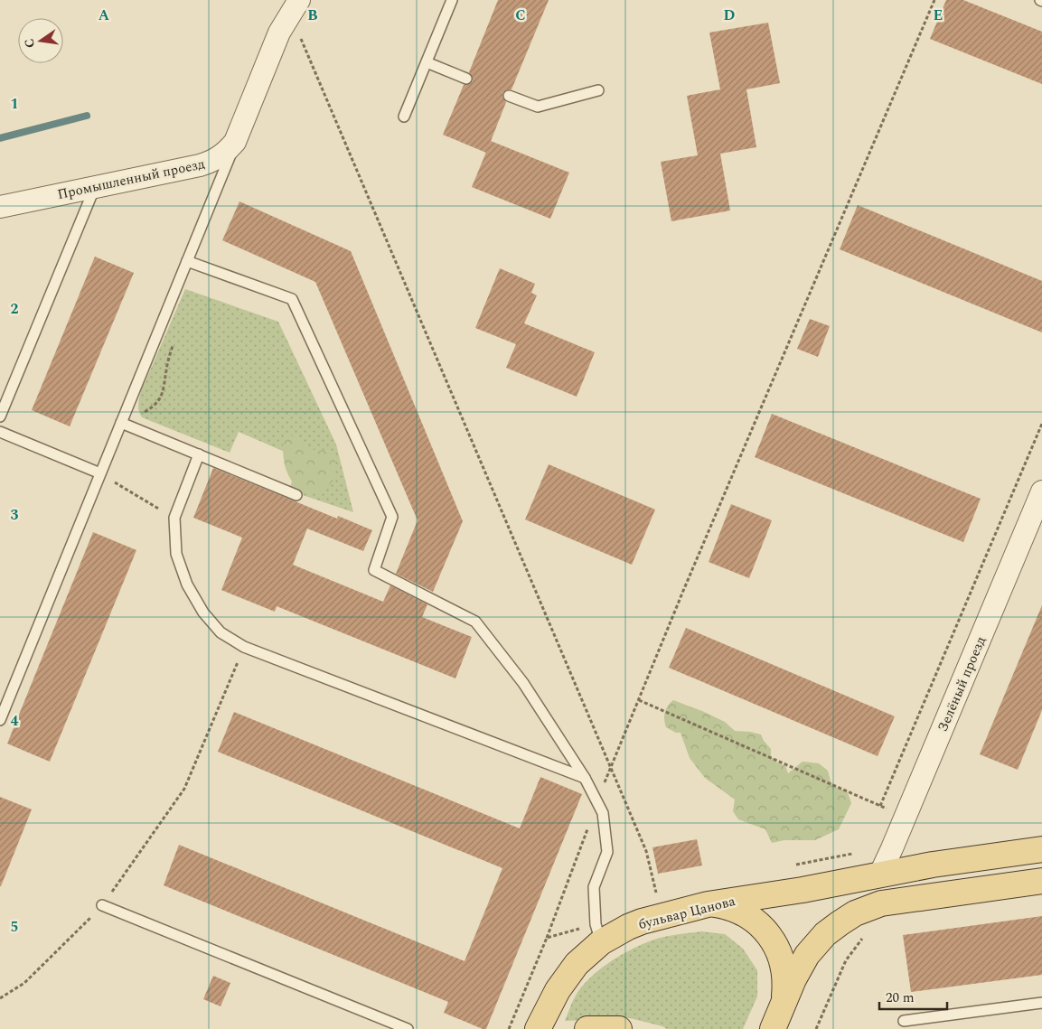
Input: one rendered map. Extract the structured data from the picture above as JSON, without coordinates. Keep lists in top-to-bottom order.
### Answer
{
  "streets": {
    "main road": ["бульвар Цанова"],
    "street": ["Промышленный проезд", "Зелёный проезд"]
  },
  "crossings": [
    ["Зелёный проезд", "бульвар Цанова"]
  ],
  "scale_bar": "20 m",
  "north": "left",
  "grid": {
    "columns": [
      "A",
      "B",
      "C",
      "D",
      "E"
    ],
    "rows": [
      "1",
      "2",
      "3",
      "4",
      "5"
    ]
  }
}
